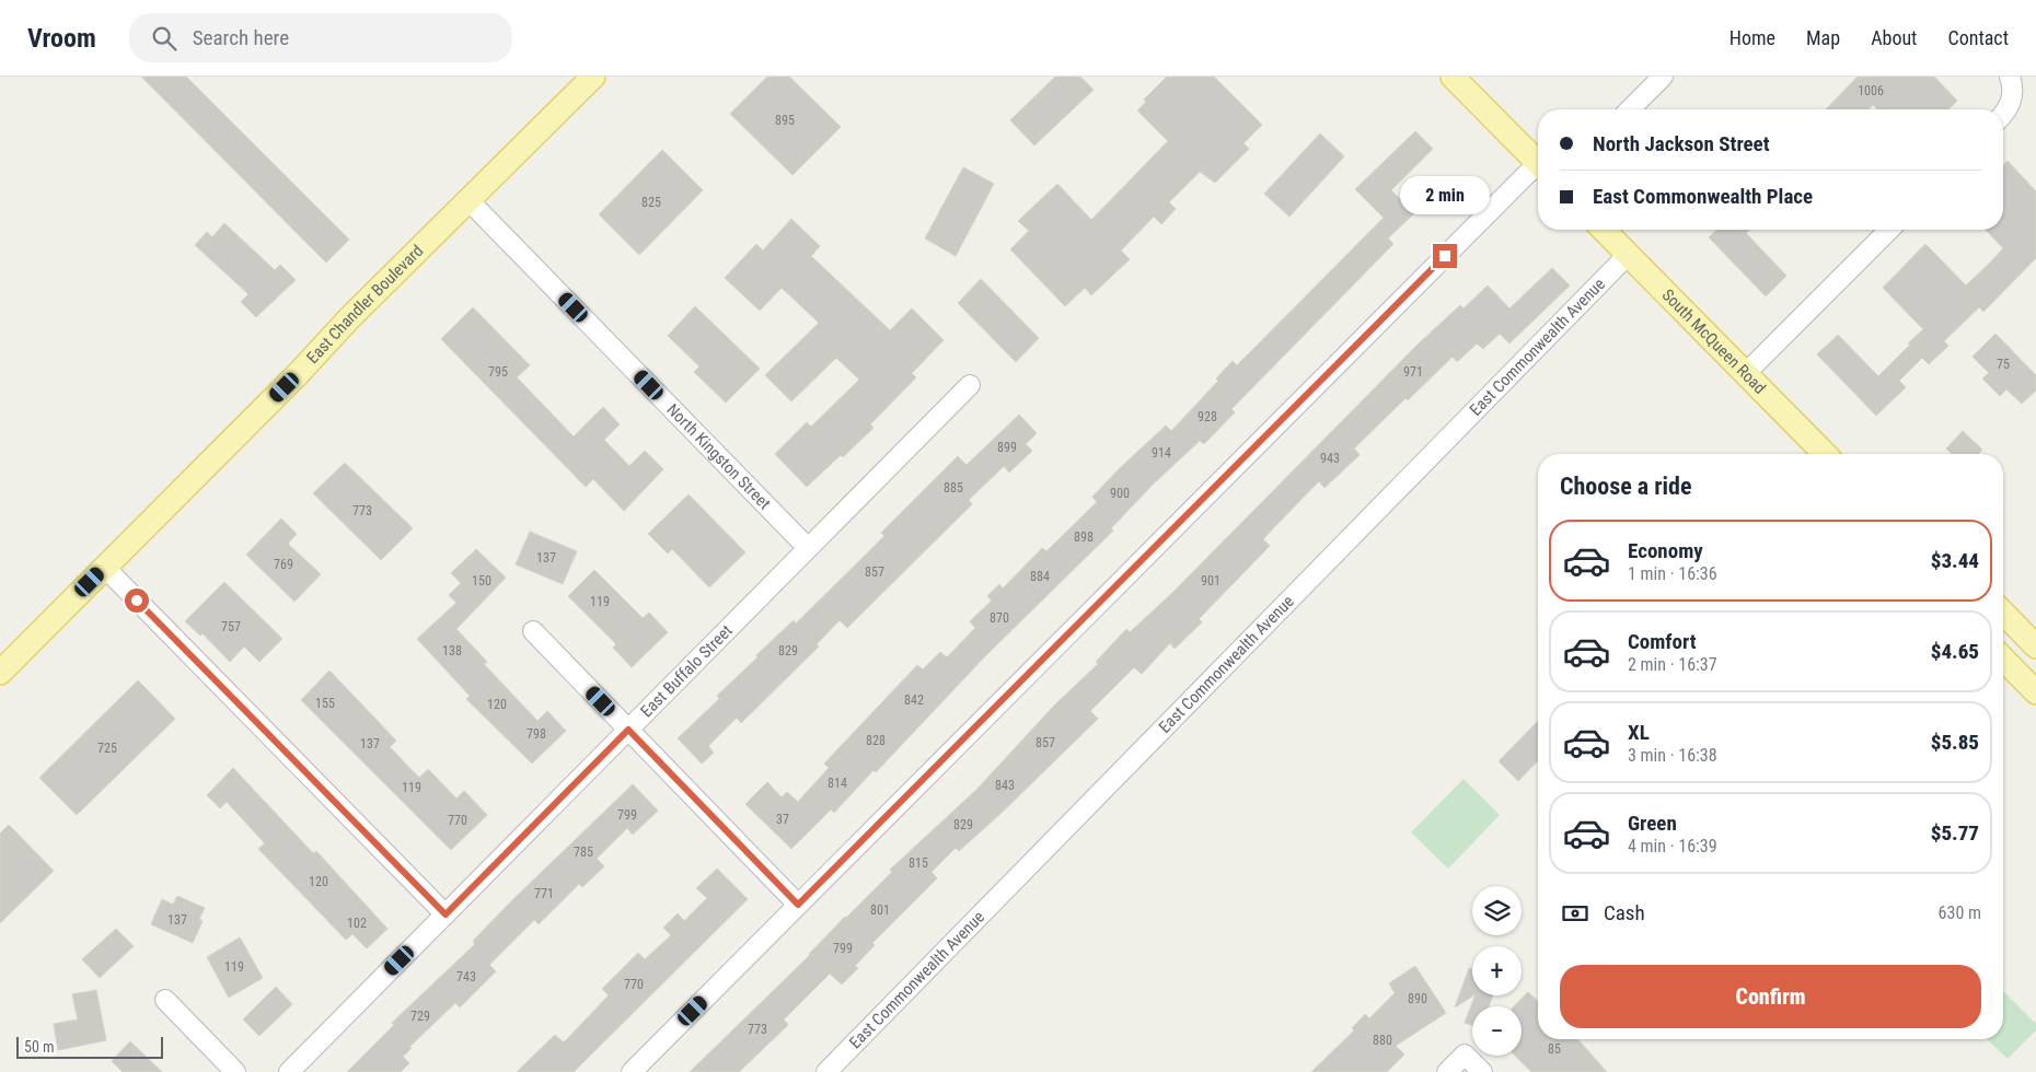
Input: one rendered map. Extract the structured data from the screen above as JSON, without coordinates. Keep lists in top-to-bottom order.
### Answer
{
  "streets": {
    "main road": ["East Chandler Boulevard", "South McQueen Road"],
    "street": ["East Commonwealth Avenue", "North Kingston Street", "East Buffalo Street"]
  },
  "crossings": [
    ["East Chandler Boulevard", "North Kingston Street"],
    ["South McQueen Road", "East Commonwealth Avenue"],
    ["North Kingston Street", "East Buffalo Street"]
  ],
  "house_numbers": [
    "1006",
    "895",
    "825",
    "75",
    "795",
    "971",
    "928",
    "899",
    "914",
    "943",
    "885",
    "900",
    "773",
    "898",
    "137",
    "769",
    "857",
    "884",
    "150",
    "901",
    "119",
    "870",
    "757",
    "138",
    "829",
    "842",
    "155",
    "120",
    "798",
    "828",
    "857",
    "137",
    "725",
    "814",
    "843",
    "119",
    "799",
    "37",
    "770",
    "829",
    "785",
    "815",
    "120",
    "771",
    "801",
    "137",
    "102",
    "799",
    "119",
    "743",
    "770",
    "890",
    "729",
    "773",
    "880",
    "85"
  ],
  "scale_bar": "50 m",
  "page": {
    "header": "Vroom",
    "search": "Search here",
    "nav": [
      "Home",
      "Map",
      "About",
      "Contact"
    ],
    "banner": ["North Jackson Street", "East Commonwealth Place"],
    "bubble": "2 min",
    "heading": "Choose a ride",
    "list": [
      {
        "name": "Economy",
        "note": "1 min · 16:36",
        "value": "$3.44"
      },
      {
        "name": "Comfort",
        "note": "2 min · 16:37",
        "value": "$4.65"
      },
      {
        "name": "XL",
        "note": "3 min · 16:38",
        "value": "$5.85"
      },
      {
        "name": "Green",
        "note": "4 min · 16:39",
        "value": "$5.77"
      }
    ],
    "pay": ["Cash", "630 m"],
    "map_buttons": ["+", "−"],
    "buttons": "Confirm",
    "scale": "50 m"
  }
}
